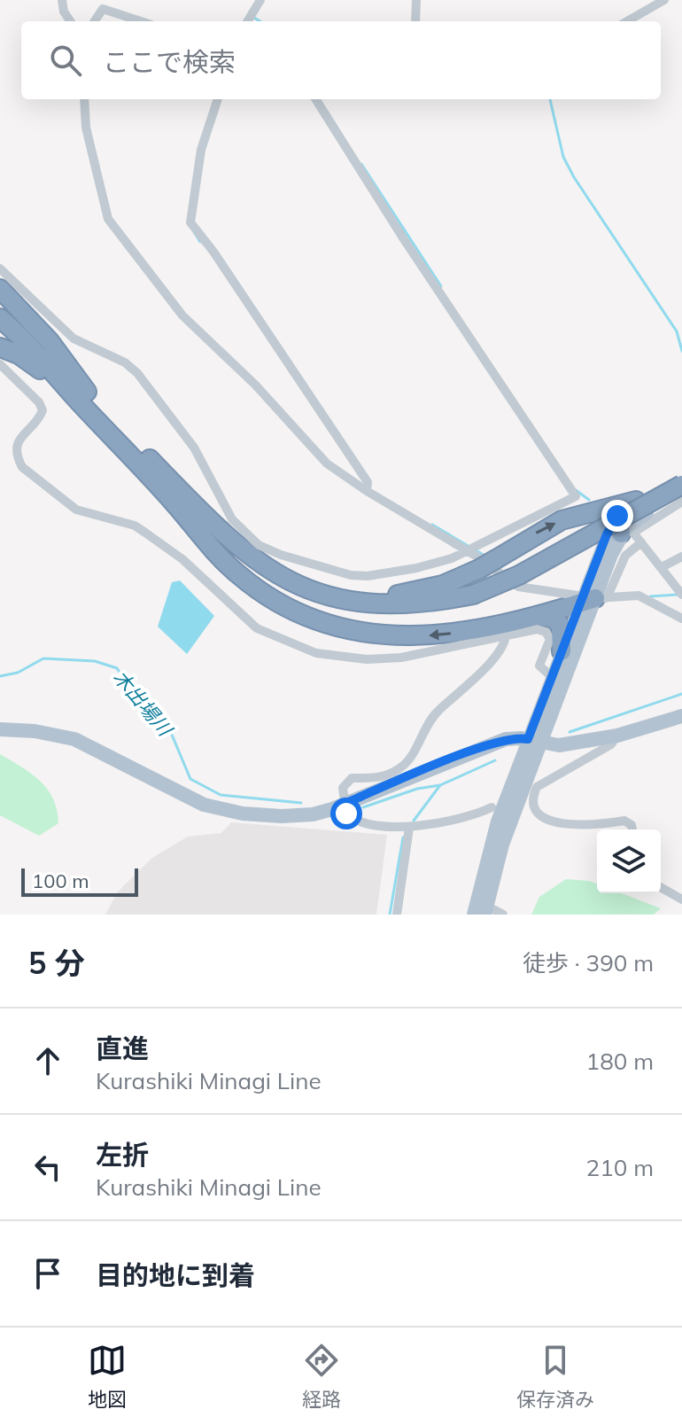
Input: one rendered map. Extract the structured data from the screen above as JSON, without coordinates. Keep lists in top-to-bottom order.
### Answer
{
  "water": ["木出場川"],
  "scale_bar": "100 m",
  "page": {
    "search": "ここで検索",
    "scale": "100 m",
    "heading": ["5 分", "徒歩 · 390 m"],
    "list": [
      ["直進", "Kurashiki Minagi Line", "180 m"],
      ["左折", "Kurashiki Minagi Line", "210 m"],
      "目的地に到着"
    ],
    "nav": ["地図", "経路", "保存済み"]
  }
}
